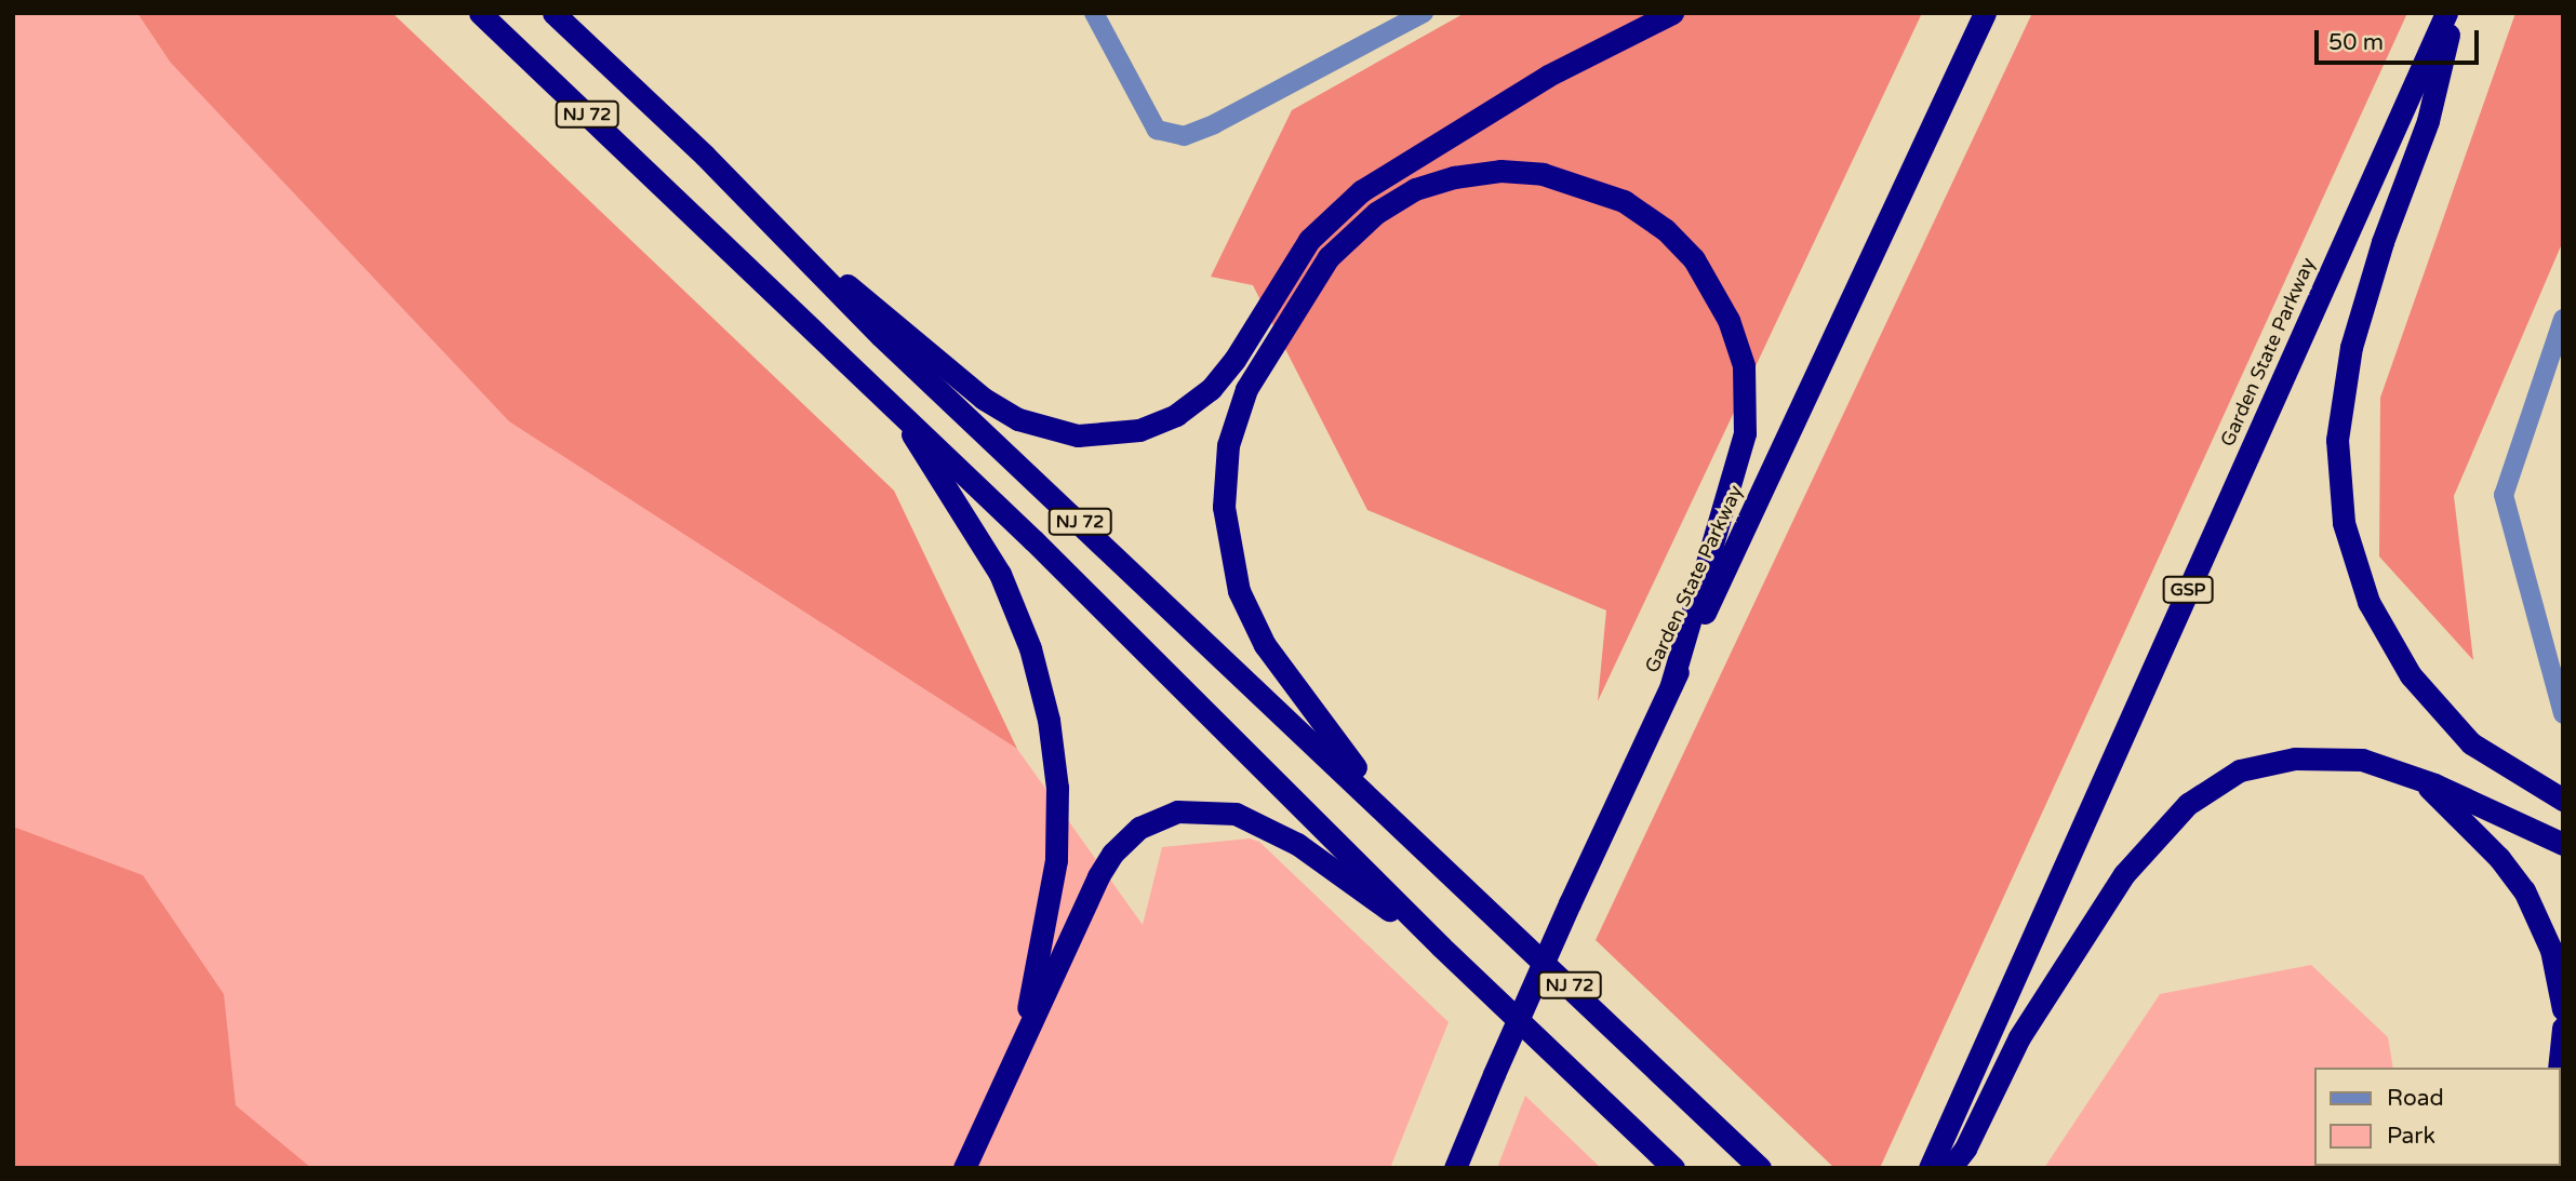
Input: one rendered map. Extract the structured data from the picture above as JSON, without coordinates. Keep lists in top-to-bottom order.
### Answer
{
  "streets": {
    "highway": ["NJ 72", "Garden State Parkway", "GSP"]
  },
  "legend": ["Road", "Park"],
  "scale_bar": "50 m"
}
